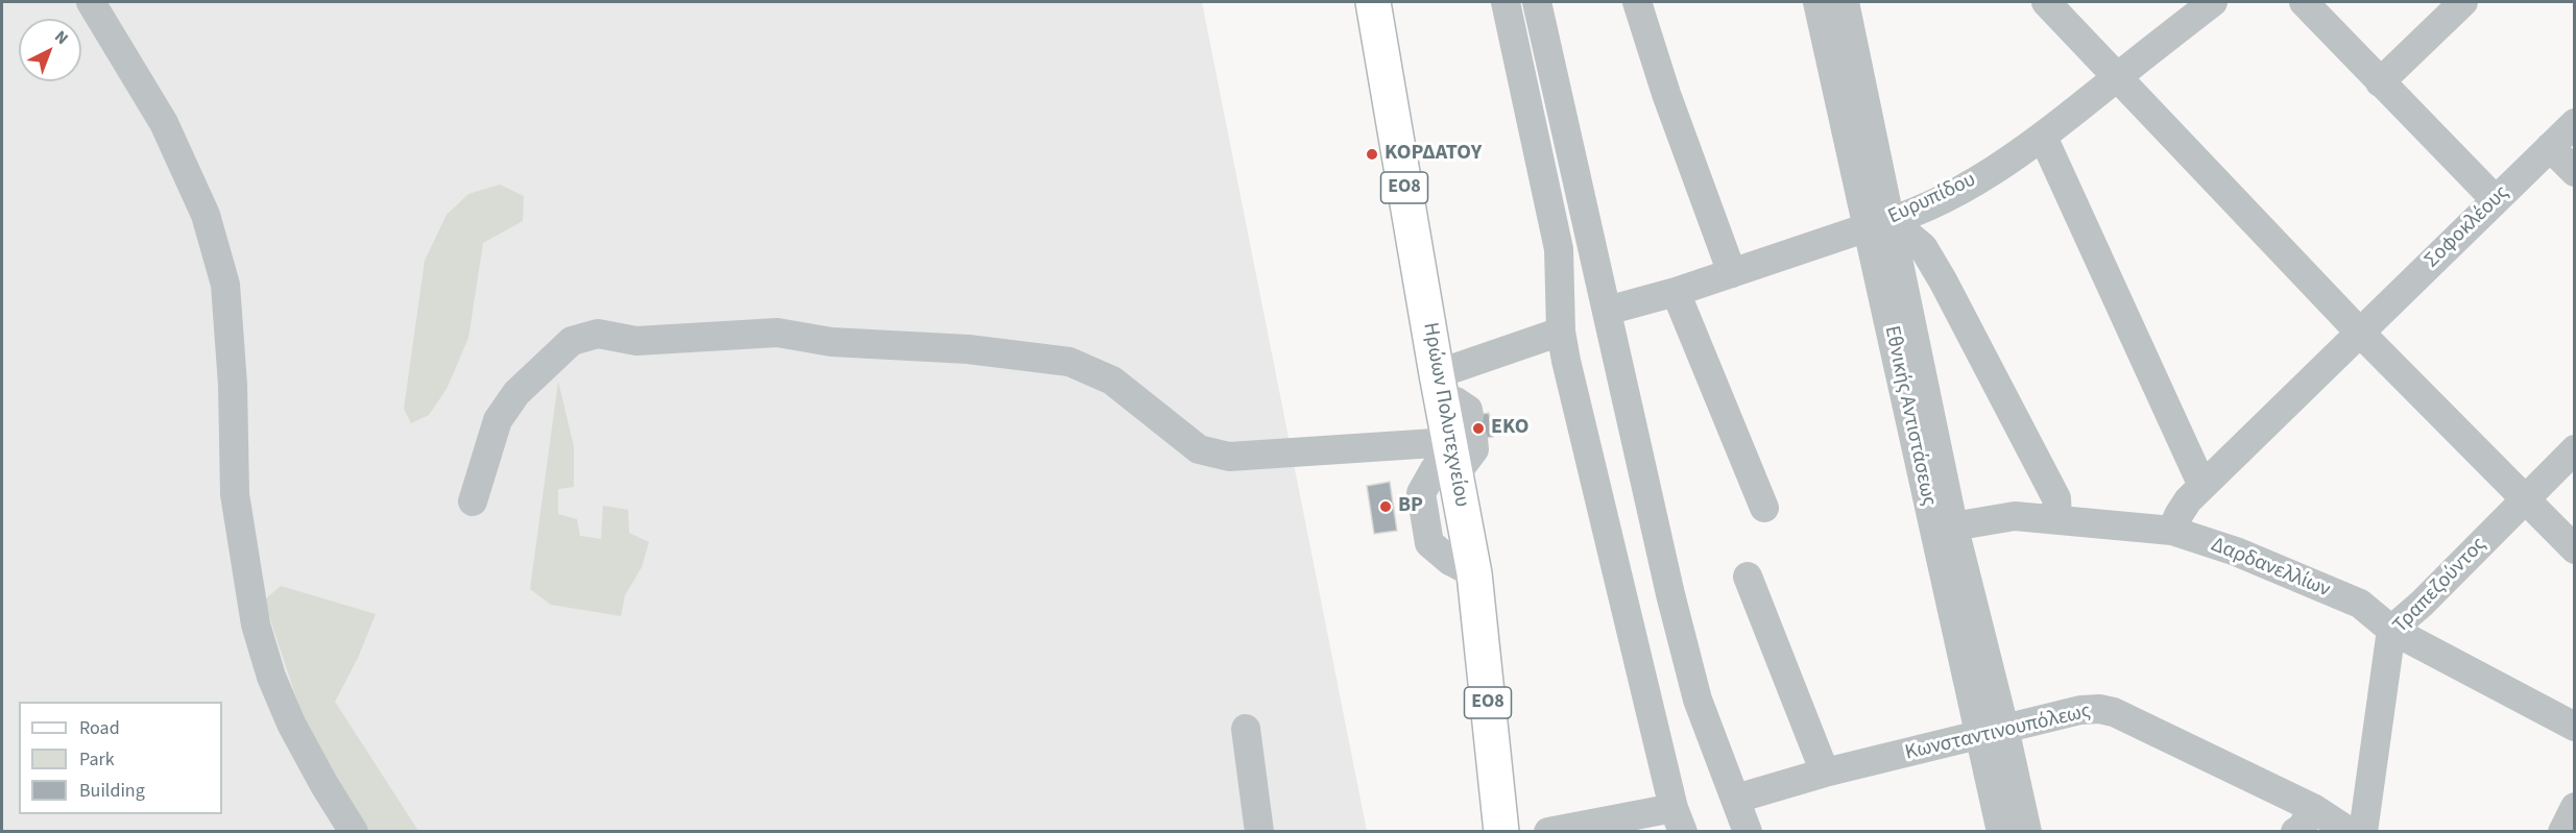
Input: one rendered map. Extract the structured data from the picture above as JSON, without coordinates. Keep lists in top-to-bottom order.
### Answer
{
  "streets": {
    "main road": ["ΕΟ8", "Ηρώων Πολυτεχνείου"],
    "street": [
      "Ευρυπίδου",
      "Σοφοκλέους",
      "Εθνικής Αντιστάσεως",
      "Δαρδανελλίων",
      "Τραπεζούντος",
      "Κωνσταντινουπόλεως"
    ]
  },
  "crossings": [
    ["Ευρυπίδου", "Εθνικής Αντιστάσεως"],
    ["Σοφοκλέους", "Δαρδανελλίων"],
    ["Εθνικής Αντιστάσεως", "Δαρδανελλίων"],
    ["Εθνικής Αντιστάσεως", "Κωνσταντινουπόλεως"],
    ["Δαρδανελλίων", "Τραπεζούντος"]
  ],
  "places": ["ΚΟΡΔΑΤΟΥ", "EKO", "BP"],
  "legend": ["Road", "Park", "Building"],
  "north": "top right"
}
